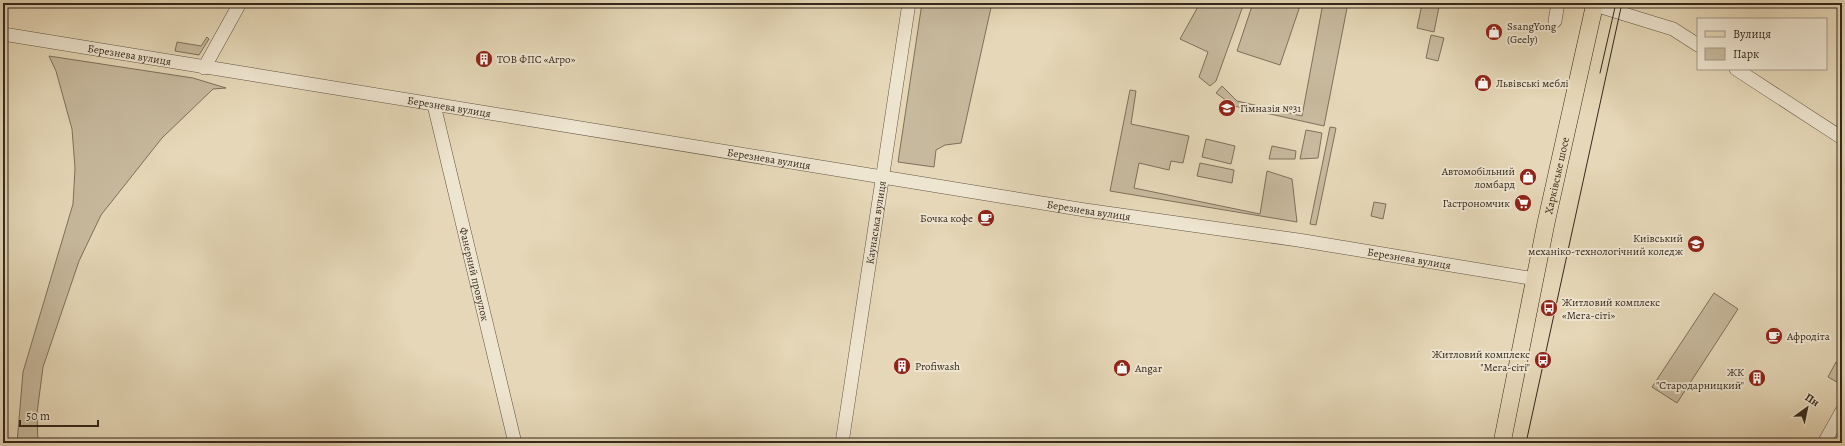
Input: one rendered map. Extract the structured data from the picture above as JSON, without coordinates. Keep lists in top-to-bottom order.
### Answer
{
  "streets": {
    "main road": ["Харківське шосе"],
    "street": ["Березнева вулиця", "Каунаська вулиця", "Фанерний провулок"]
  },
  "crossings": [
    ["Березнева вулиця", "Харківське шосе"],
    ["Березнева вулиця", "Каунаська вулиця"],
    ["Березнева вулиця", "Фанерний провулок"]
  ],
  "places": {
    "shop": [
      "SsangYong (Geely)",
      "Львівські меблі",
      "Автомобільний ломбард",
      "Angar"
    ],
    "building": ["ТОВ ФПС «Агро»", "Profiwash", "ЖК \"Стародарницкий\""],
    "school or university": ["Гімназія №31", "Київський механіко-технологічний коледж"],
    "supermarket": ["Гастрономчик"],
    "cafe": ["Бочка кофе", "Афродіта"],
    "bus stop": ["Житловий комплекс «Мега-сіті»", "Житловий комплекс \"Мега-сіті\""]
  },
  "legend": ["Вулиця", "Парк"],
  "scale_bar": "50 m",
  "north": "top right"
}
